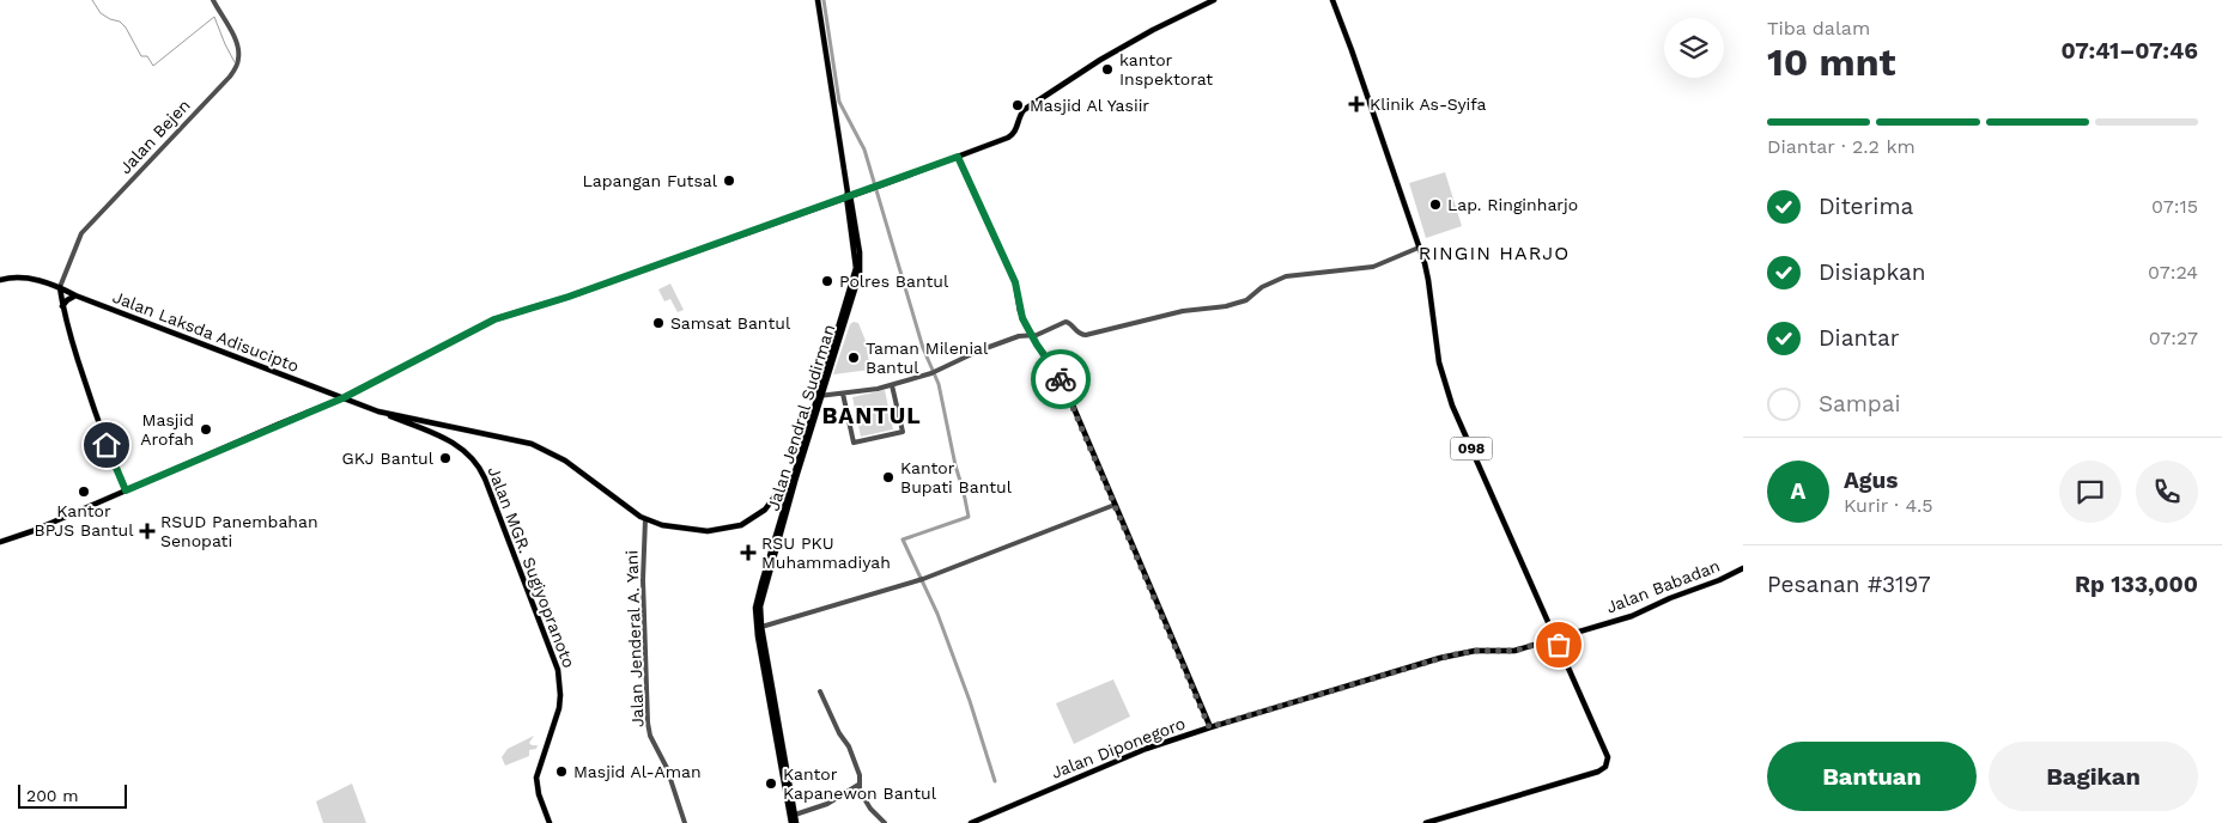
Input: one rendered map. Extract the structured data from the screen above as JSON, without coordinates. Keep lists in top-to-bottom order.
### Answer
{
  "streets": {
    "main road": [
      "Jalan Laksda Adisucipto",
      "Jalan Jendral Sudirman",
      "098",
      "Jalan MGR. Sugiyopranoto",
      "Jalan Babadan",
      "Jalan Diponegoro"
    ],
    "street": ["Jalan Bejen", "Jalan Jenderal A. Yani"]
  },
  "crossings": [
    ["Jalan Bejen", "Jalan Laksda Adisucipto"],
    ["Jalan Laksda Adisucipto", "Jalan MGR. Sugiyopranoto"],
    ["098", "Jalan Babadan"],
    ["098", "Jalan Diponegoro"],
    ["Jalan Babadan", "Jalan Diponegoro"]
  ],
  "districts": ["RINGIN HARJO", "BANTUL"],
  "places": {
    "other": [
      "kantor Inspektorat",
      "Masjid Al Yasiir",
      "Lapangan Futsal",
      "Lap. Ringinharjo",
      "Polres Bantul",
      "Samsat Bantul",
      "Taman Milenial Bantul",
      "Masjid Arofah",
      "GKJ Bantul",
      "Kantor Bupati Bantul",
      "Kantor BPJS Bantul",
      "Masjid Al-Aman",
      "Kantor Kapanewon Bantul"
    ],
    "health": ["Klinik As-Syifa", "RSUD Panembahan Senopati", "RSU PKU Muhammadiyah"]
  },
  "scale_bar": "200 m",
  "page": {
    "heading": ["10 mnt", "Tiba dalam", "07:41–07:46"],
    "panel": [
      "Agus",
      "Kurir · 4.5",
      "Pesanan #3197",
      "Rp 133,000"
    ],
    "bar": "Diantar · 2.2 km",
    "list": [
      ["Diterima", "07:15"],
      ["Disiapkan", "07:24"],
      ["Diantar", "07:27"],
      "Sampai"
    ],
    "round": "A",
    "buttons": ["Bantuan", "Bagikan"],
    "scale": "200 m"
  }
}
